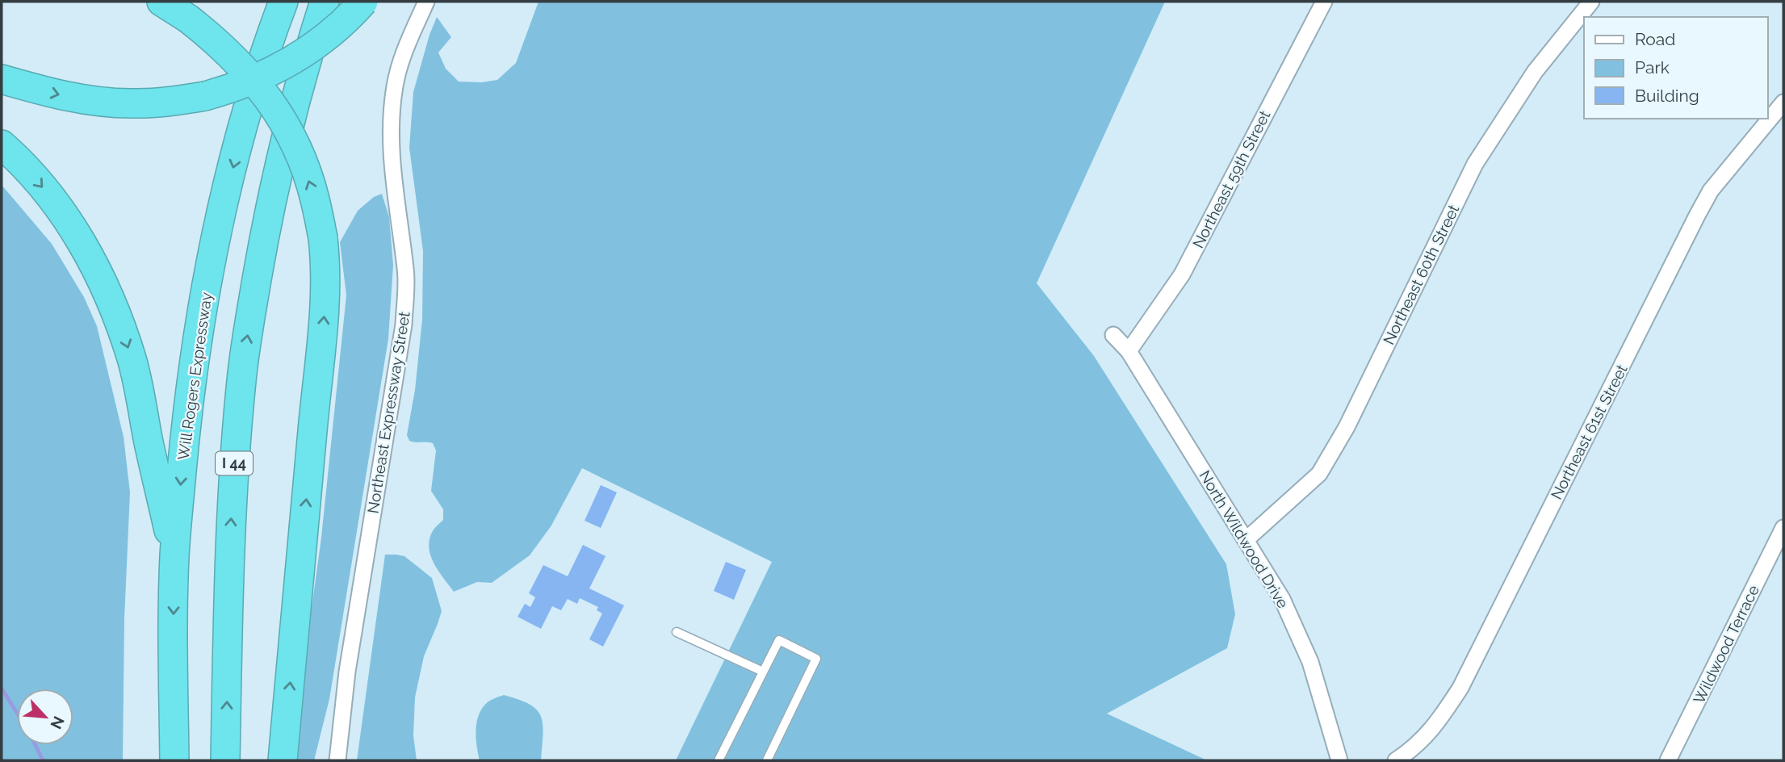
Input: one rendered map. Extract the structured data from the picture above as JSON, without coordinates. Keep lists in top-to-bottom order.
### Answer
{
  "streets": {
    "highway": ["Will Rogers Expressway", "I 44"],
    "street": [
      "Northeast 59th Street",
      "Northeast 60th Street",
      "Northeast Expressway Street",
      "Northeast 61st Street",
      "North Wildwood Drive",
      "Wildwood Terrace"
    ]
  },
  "crossings": [
    ["Northeast 59th Street", "North Wildwood Drive"],
    ["Northeast 60th Street", "North Wildwood Drive"]
  ],
  "legend": ["Road", "Park", "Building"],
  "north": "bottom right"
}
